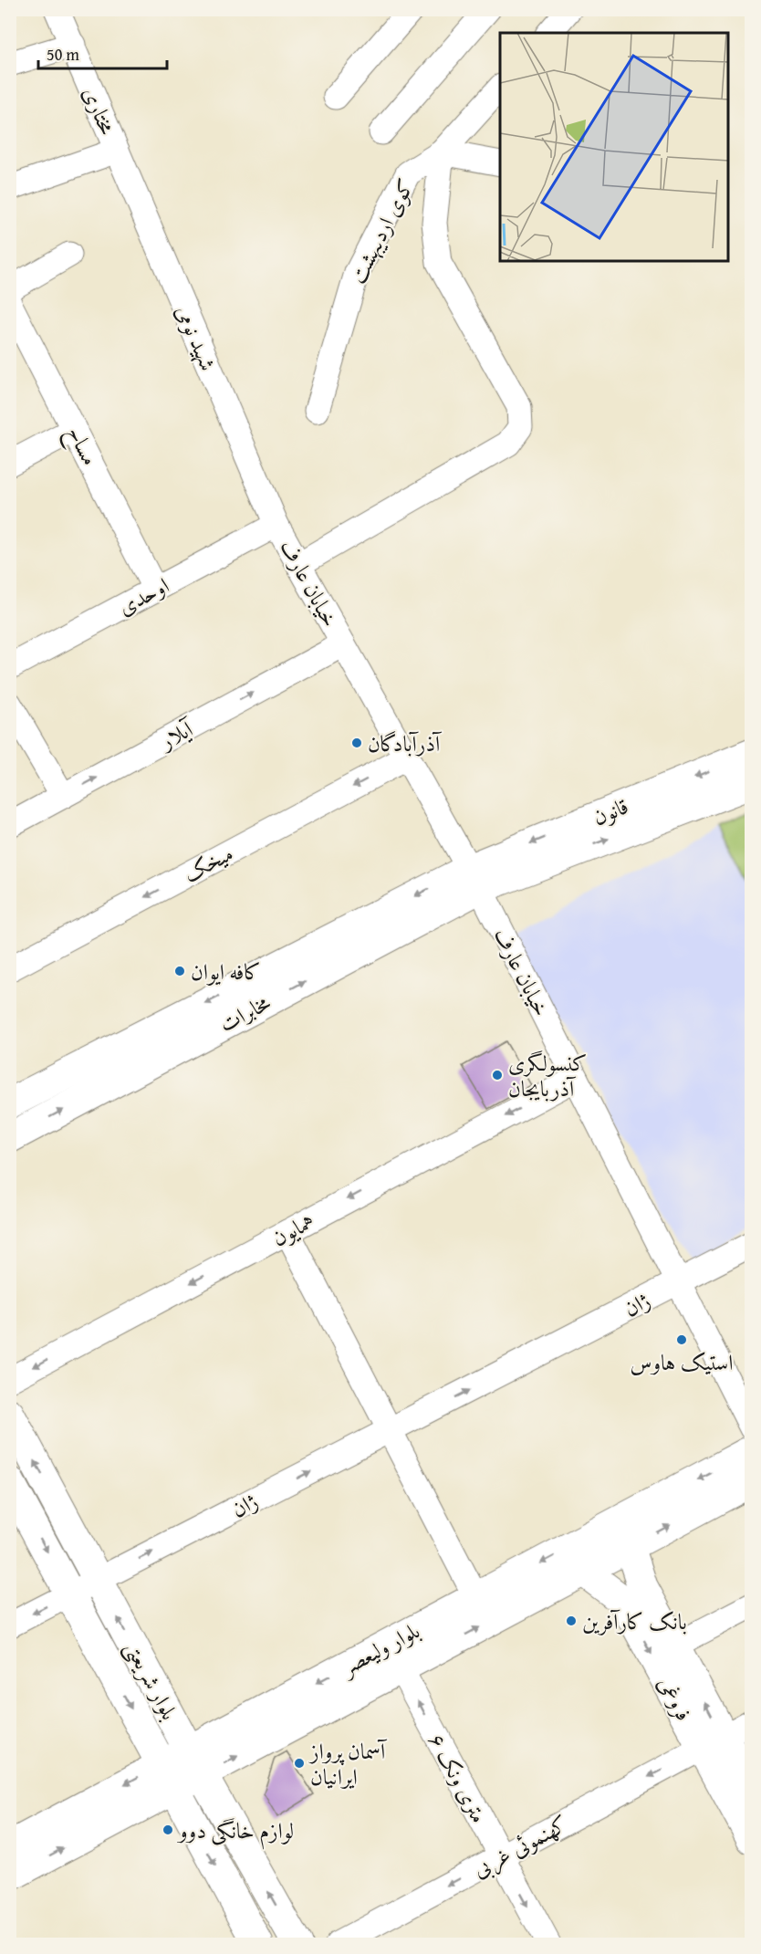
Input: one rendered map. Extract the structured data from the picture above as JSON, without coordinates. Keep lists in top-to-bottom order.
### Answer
{
  "streets": {
    "main road": [
      "قانون",
      "مخابرات",
      "بلوار ولیعصر",
      "بلوار شریعتى",
      "فروغى"
    ],
    "street": [
      "مختاری",
      "کوی اردیبهشت",
      "شهید نومی",
      "مساح",
      "خیابان عارف",
      "اوحدی",
      "آیلار",
      "میخک",
      "همایون",
      "ژان",
      "۶ متری ونک",
      "کهنموئی غربی"
    ]
  },
  "crossings": [
    ["مختاری", "شهید نومی"],
    ["شهید نومی", "خیابان عارف"],
    ["شهید نومی", "اوحدی"],
    ["مساح", "اوحدی"],
    ["خیابان عارف", "اوحدی"],
    ["خیابان عارف", "آیلار"],
    ["خیابان عارف", "قانون"],
    ["خیابان عارف", "میخک"],
    ["خیابان عارف", "مخابرات"],
    ["خیابان عارف", "همایون"],
    ["خیابان عارف", "ژان"],
    ["قانون", "مخابرات"],
    ["ژان", "بلوار شریعتى"],
    ["بلوار ولیعصر", "بلوار شریعتى"],
    ["بلوار ولیعصر", "فروغى"],
    ["بلوار ولیعصر", "۶ متری ونک"],
    ["فروغى", "کهنموئی غربی"],
    ["۶ متری ونک", "کهنموئی غربی"]
  ],
  "one_way": [
    "آیلار",
    "میخک",
    "همایون",
    "ژان",
    "کهنموئی غربی"
  ],
  "places": [
    "آذرآبادگان",
    "کافه ایوان",
    "کنسولگری آذربایجان",
    "استیک هاوس",
    "بانک کارآفرین",
    "آسمان پرواز ایرانیان",
    "لوازم خانگی دوو"
  ],
  "scale_bar": "50 m"
}
